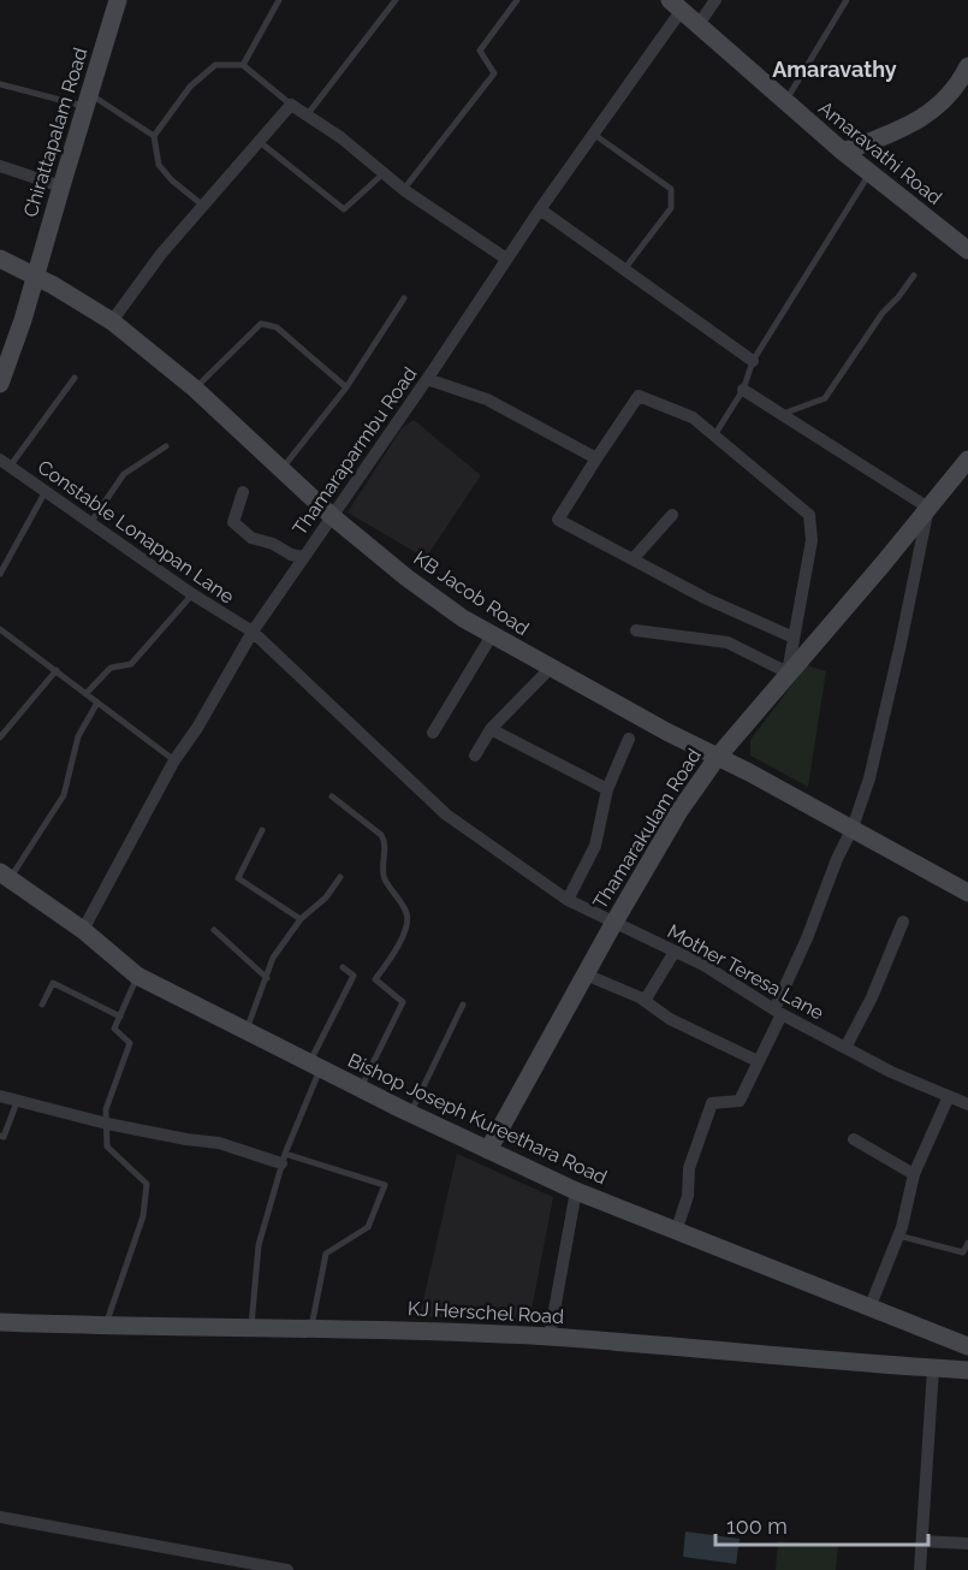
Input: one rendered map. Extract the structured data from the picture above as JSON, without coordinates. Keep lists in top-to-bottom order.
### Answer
{
  "streets": {
    "main road": [
      "Chirattapalam Road",
      "Amaravathi Road",
      "KB Jacob Road",
      "Thamarakulam Road",
      "Bishop Joseph Kureethara Road",
      "KJ Herschel Road"
    ],
    "street": ["Thamaraparmbu Road", "Constable Lonappan Lane", "Mother Teresa Lane"]
  },
  "crossings": [
    ["Chirattapalam Road", "KB Jacob Road"],
    ["Amaravathi Road", "Thamaraparmbu Road"],
    ["Thamaraparmbu Road", "Constable Lonappan Lane"],
    ["Thamaraparmbu Road", "KB Jacob Road"],
    ["Thamaraparmbu Road", "Mother Teresa Lane"],
    ["Thamaraparmbu Road", "Bishop Joseph Kureethara Road"],
    ["Constable Lonappan Lane", "Mother Teresa Lane"],
    ["KB Jacob Road", "Thamarakulam Road"],
    ["Thamarakulam Road", "Mother Teresa Lane"],
    ["Thamarakulam Road", "Bishop Joseph Kureethara Road"]
  ],
  "districts": ["Amaravathy"],
  "scale_bar": "100 m"
}
